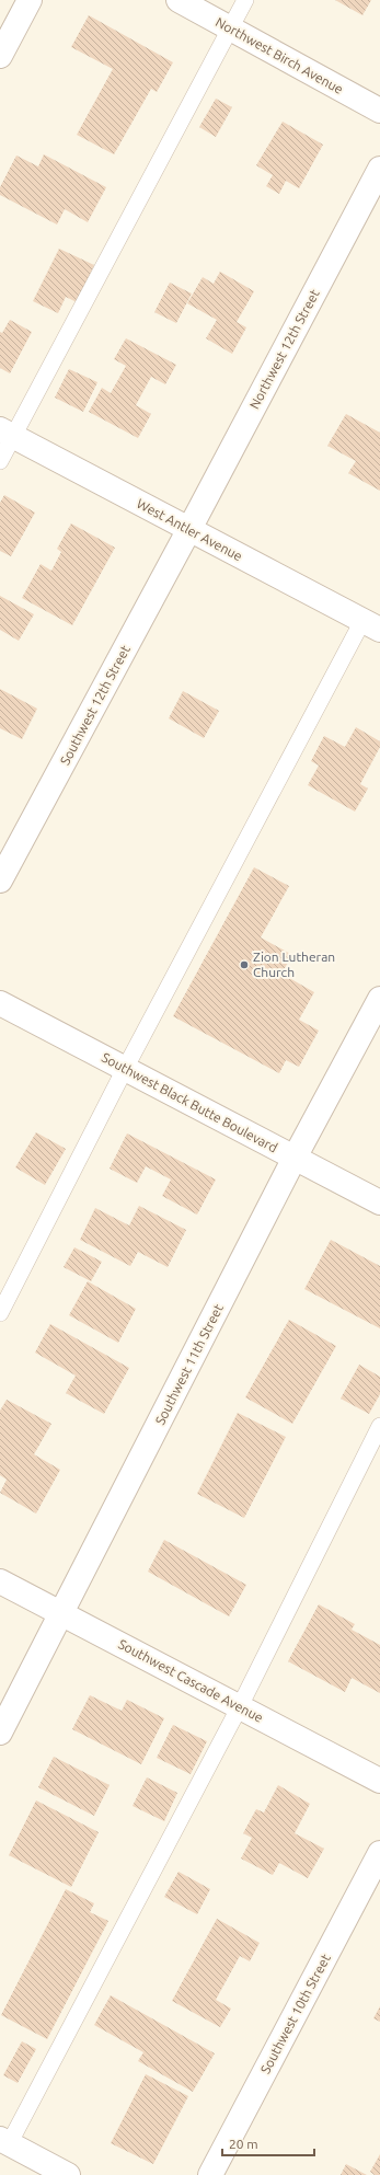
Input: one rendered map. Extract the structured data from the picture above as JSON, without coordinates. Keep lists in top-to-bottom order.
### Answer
{
  "streets": {
    "street": [
      "Northwest Birch Avenue",
      "Northwest 12th Street",
      "West Antler Avenue",
      "Southwest 12th Street",
      "Southwest Black Butte Boulevard",
      "Southwest 11th Street",
      "Southwest Cascade Avenue",
      "Southwest 10th Street"
    ]
  },
  "crossings": [
    ["Northwest 12th Street", "West Antler Avenue"],
    ["Northwest 12th Street", "Southwest 12th Street"],
    ["West Antler Avenue", "Southwest 12th Street"],
    ["Southwest Black Butte Boulevard", "Southwest 11th Street"],
    ["Southwest 11th Street", "Southwest Cascade Avenue"]
  ],
  "places": ["Zion Lutheran Church"],
  "scale_bar": "20 m"
}
